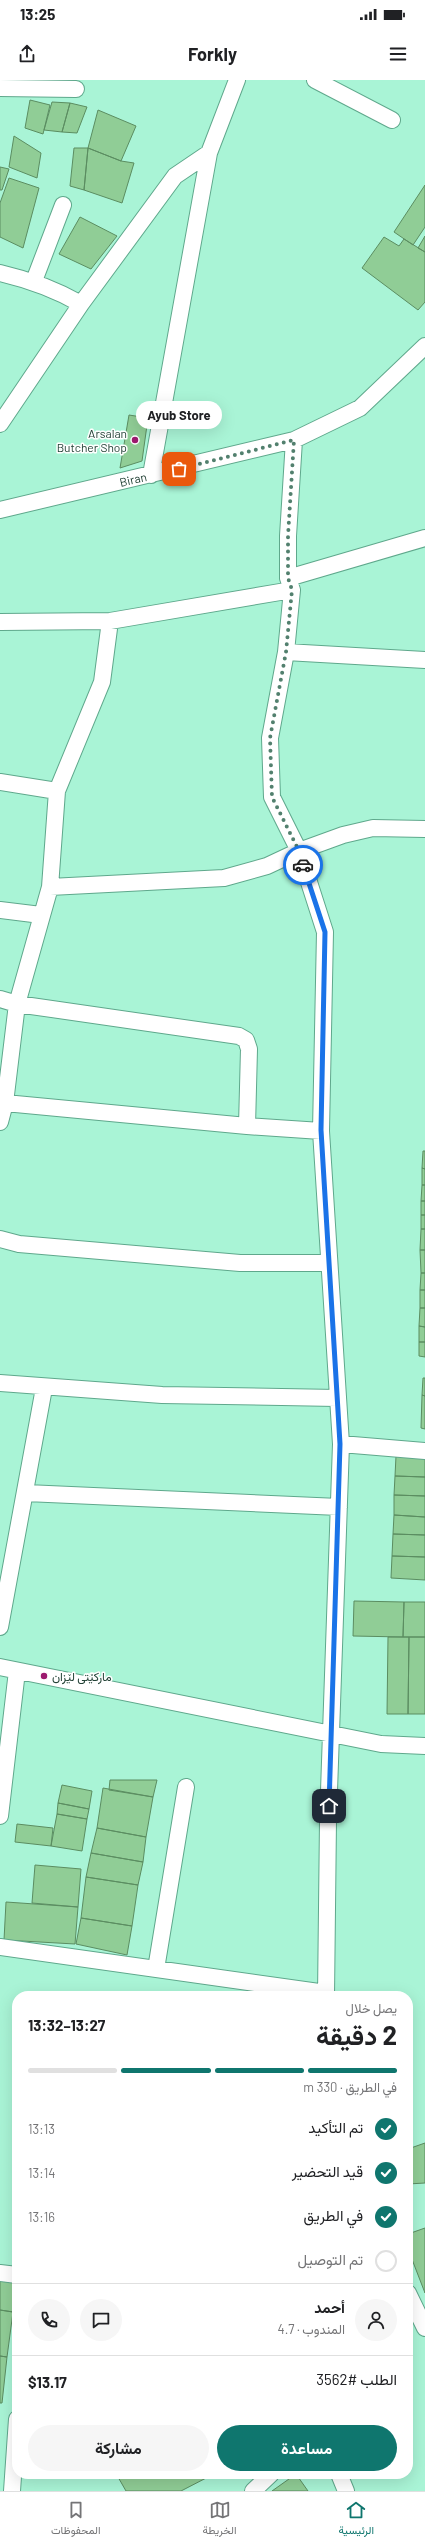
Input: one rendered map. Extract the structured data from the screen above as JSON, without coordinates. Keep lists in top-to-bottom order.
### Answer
{
  "streets": {
    "street": ["Biran"]
  },
  "places": ["Arsalan Butcher Shop", "Ayub Store", "مارکێتی لێزان"],
  "page": {
    "status": "13:25",
    "header": "Forkly",
    "bubble": "Ayub Store",
    "heading": ["2 دقيقة", "يصل خلال", "13:27–13:32"],
    "panel": [
      "أحمد",
      "المندوب · 4.7",
      "الطلب #3562",
      "$13.17"
    ],
    "bar": "في الطريق · 330 m",
    "list": [
      ["تم التأكيد", "13:13"],
      ["قيد التحضير", "13:14"],
      ["في الطريق", "13:16"],
      "تم التوصيل"
    ],
    "buttons": ["مساعدة", "مشاركة"],
    "tabs": ["الرئيسية", "الخريطة", "المحفوظات"]
  }
}
